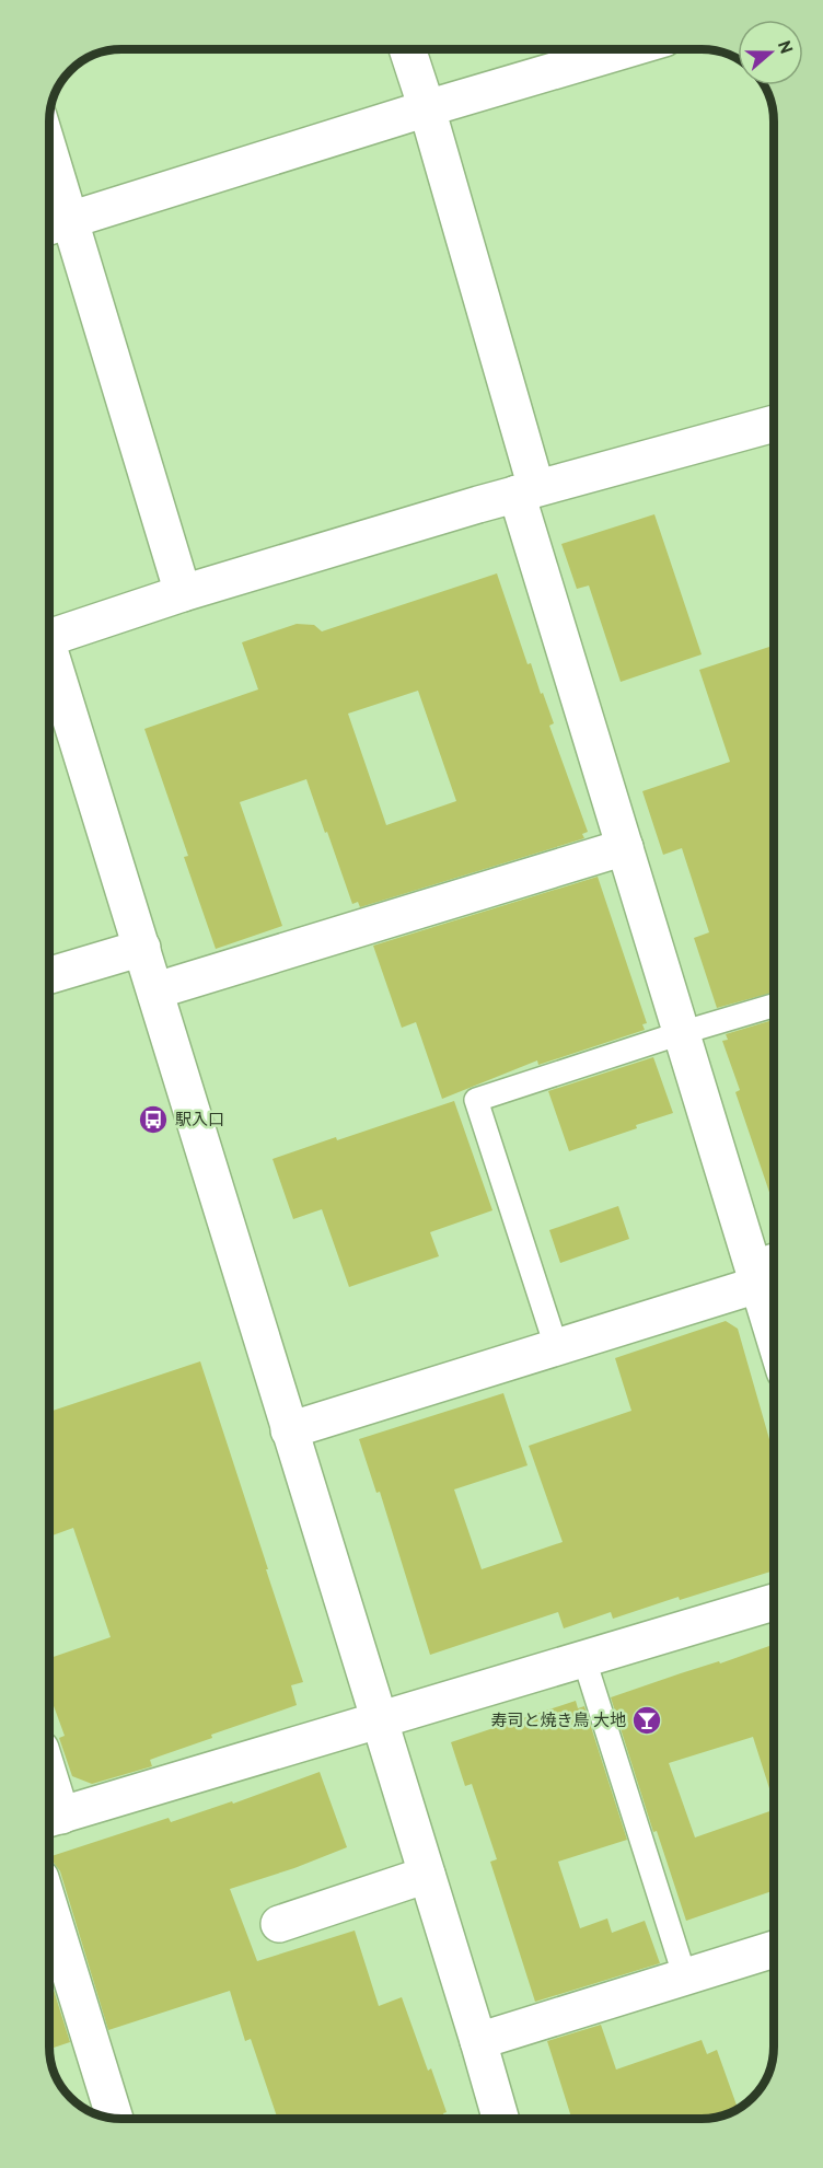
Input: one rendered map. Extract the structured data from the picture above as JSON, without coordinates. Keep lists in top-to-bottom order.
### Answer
{
  "places": {
    "bus stop": ["駅入口"],
    "bar": ["寿司と焼き鳥 大地"]
  },
  "north": "right"
}
